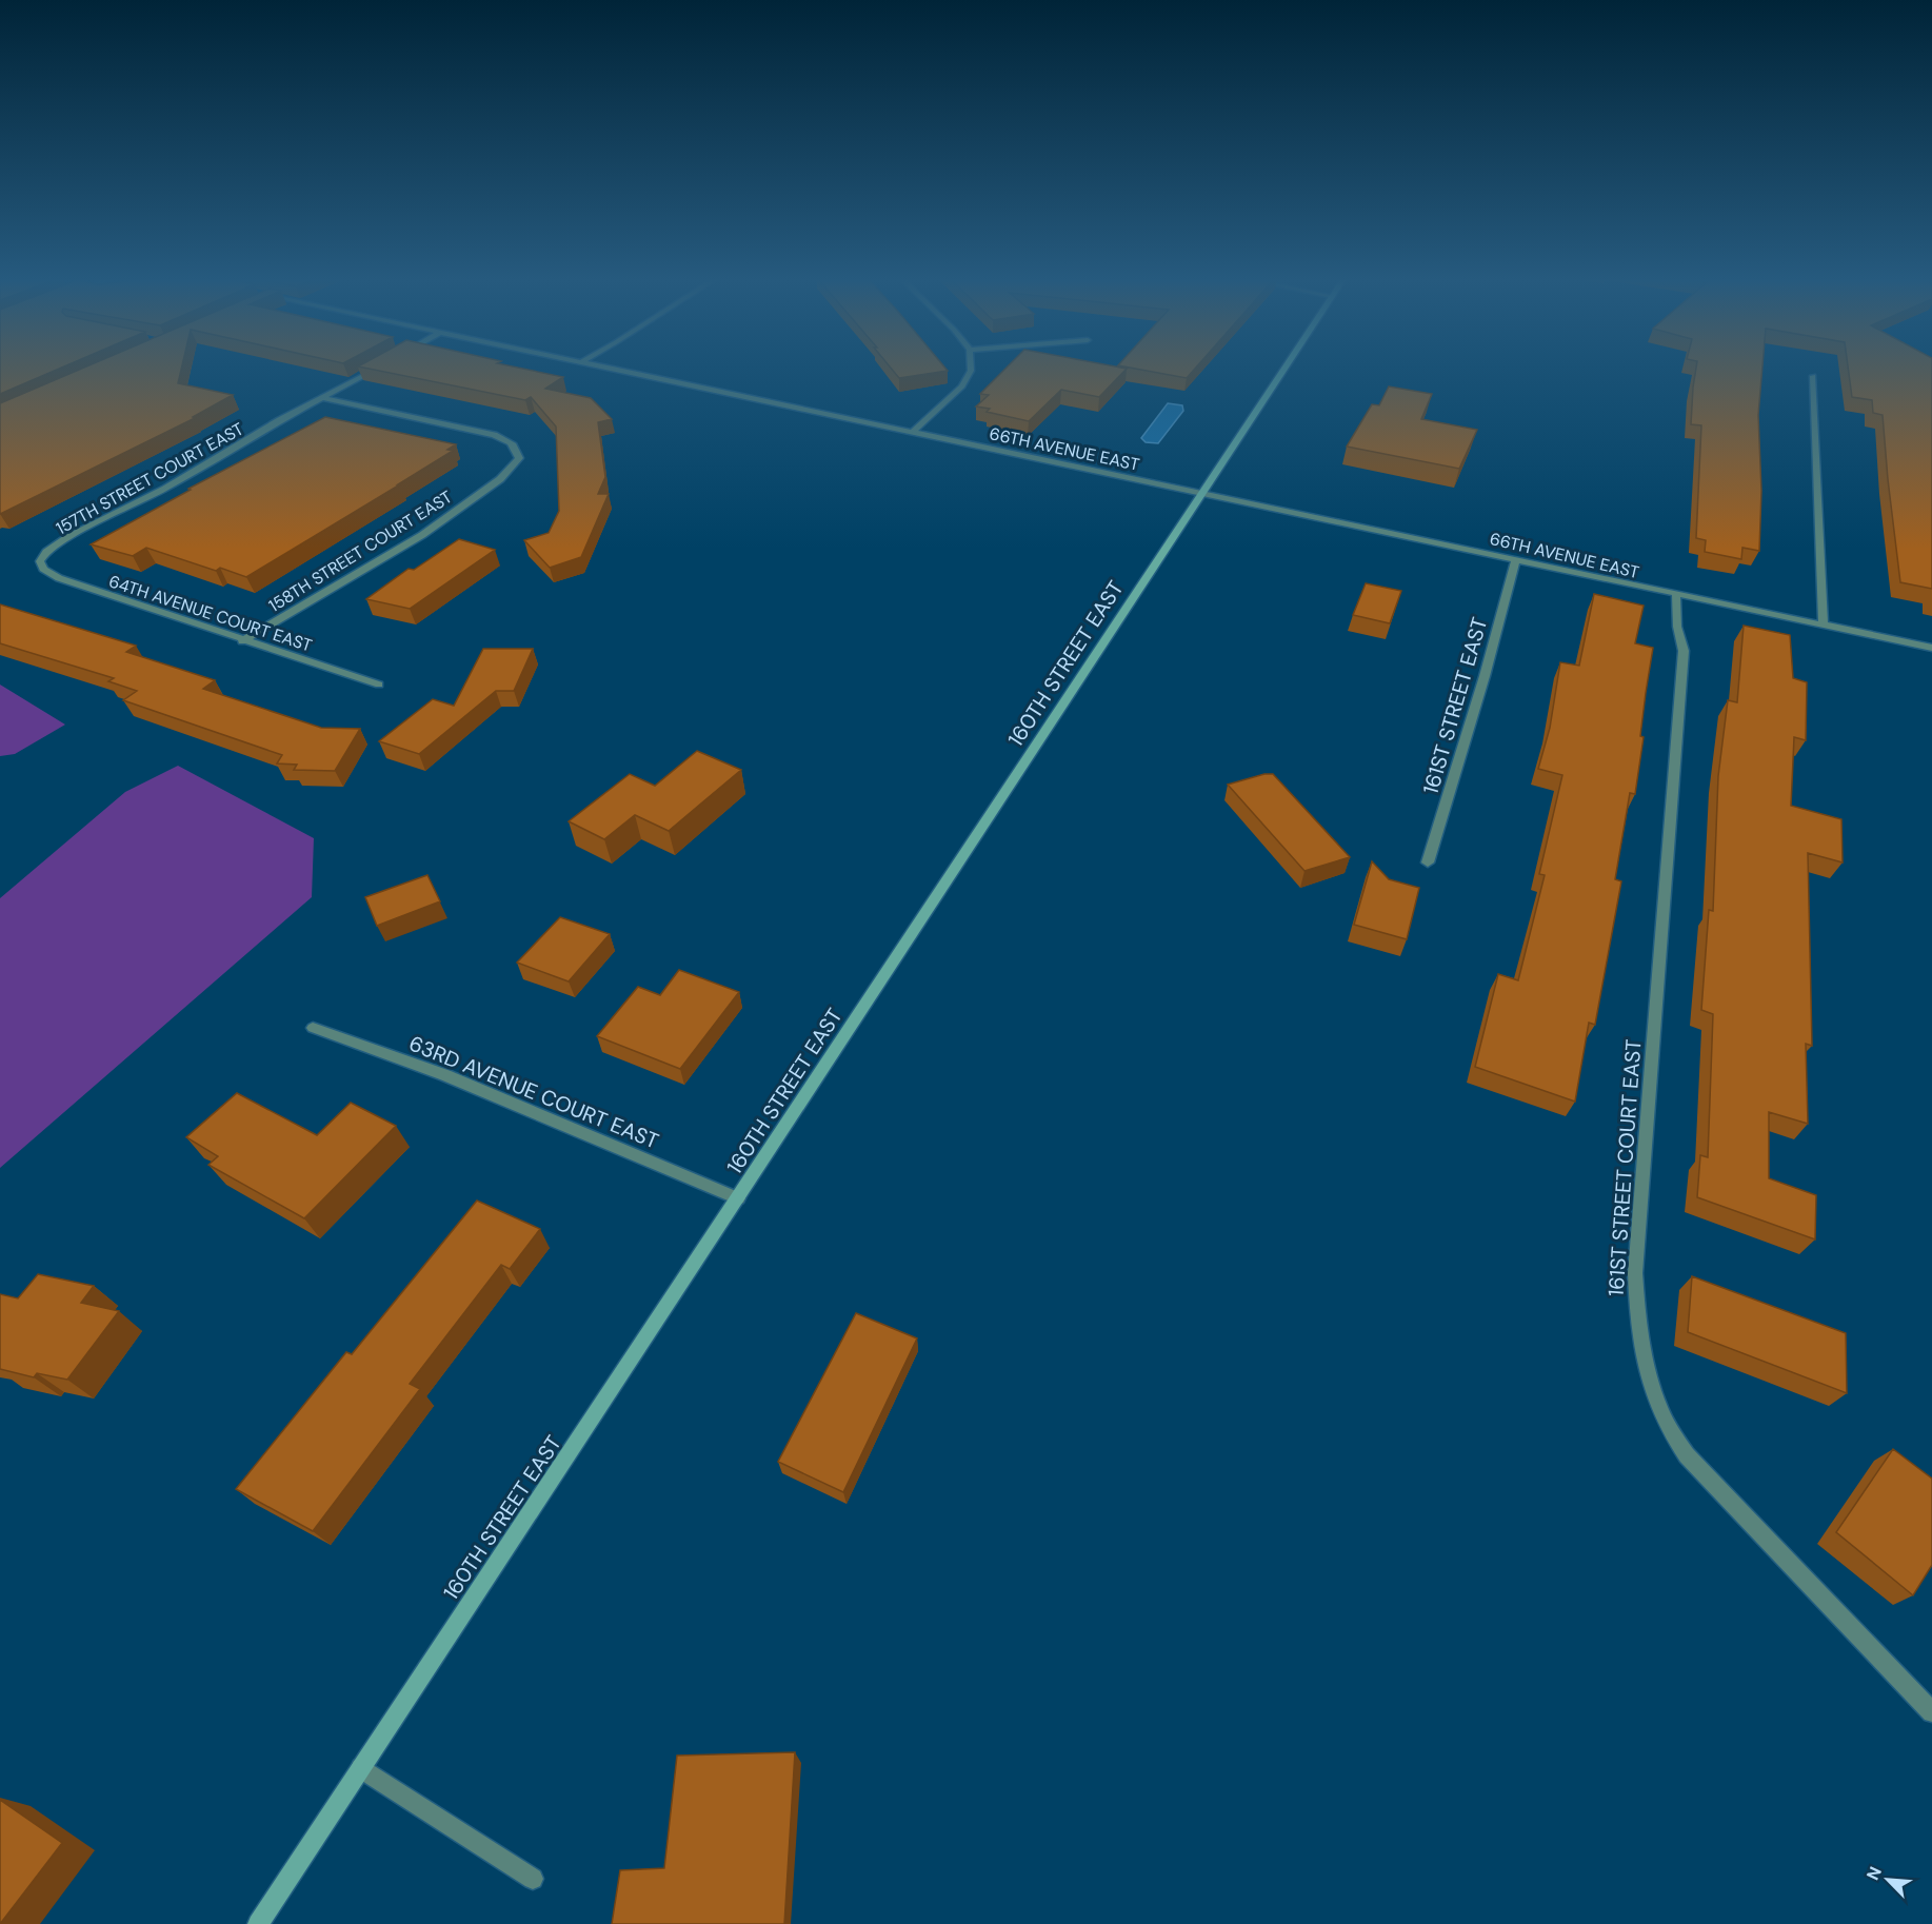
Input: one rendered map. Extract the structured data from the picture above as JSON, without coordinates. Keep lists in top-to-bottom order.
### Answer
{
  "streets": {
    "main road": ["160TH STREET EAST"],
    "street": [
      "66TH AVENUE EAST",
      "157TH STREET COURT EAST",
      "158TH STREET COURT EAST",
      "64TH AVENUE COURT EAST",
      "161ST STREET EAST",
      "63RD AVENUE COURT EAST",
      "161ST STREET COURT EAST"
    ]
  },
  "crossings": [
    ["66TH AVENUE EAST", "160TH STREET EAST"],
    ["66TH AVENUE EAST", "161ST STREET EAST"],
    ["66TH AVENUE EAST", "161ST STREET COURT EAST"],
    ["157TH STREET COURT EAST", "158TH STREET COURT EAST"],
    ["157TH STREET COURT EAST", "64TH AVENUE COURT EAST"],
    ["158TH STREET COURT EAST", "64TH AVENUE COURT EAST"],
    ["160TH STREET EAST", "63RD AVENUE COURT EAST"]
  ],
  "north": "top left"
}
